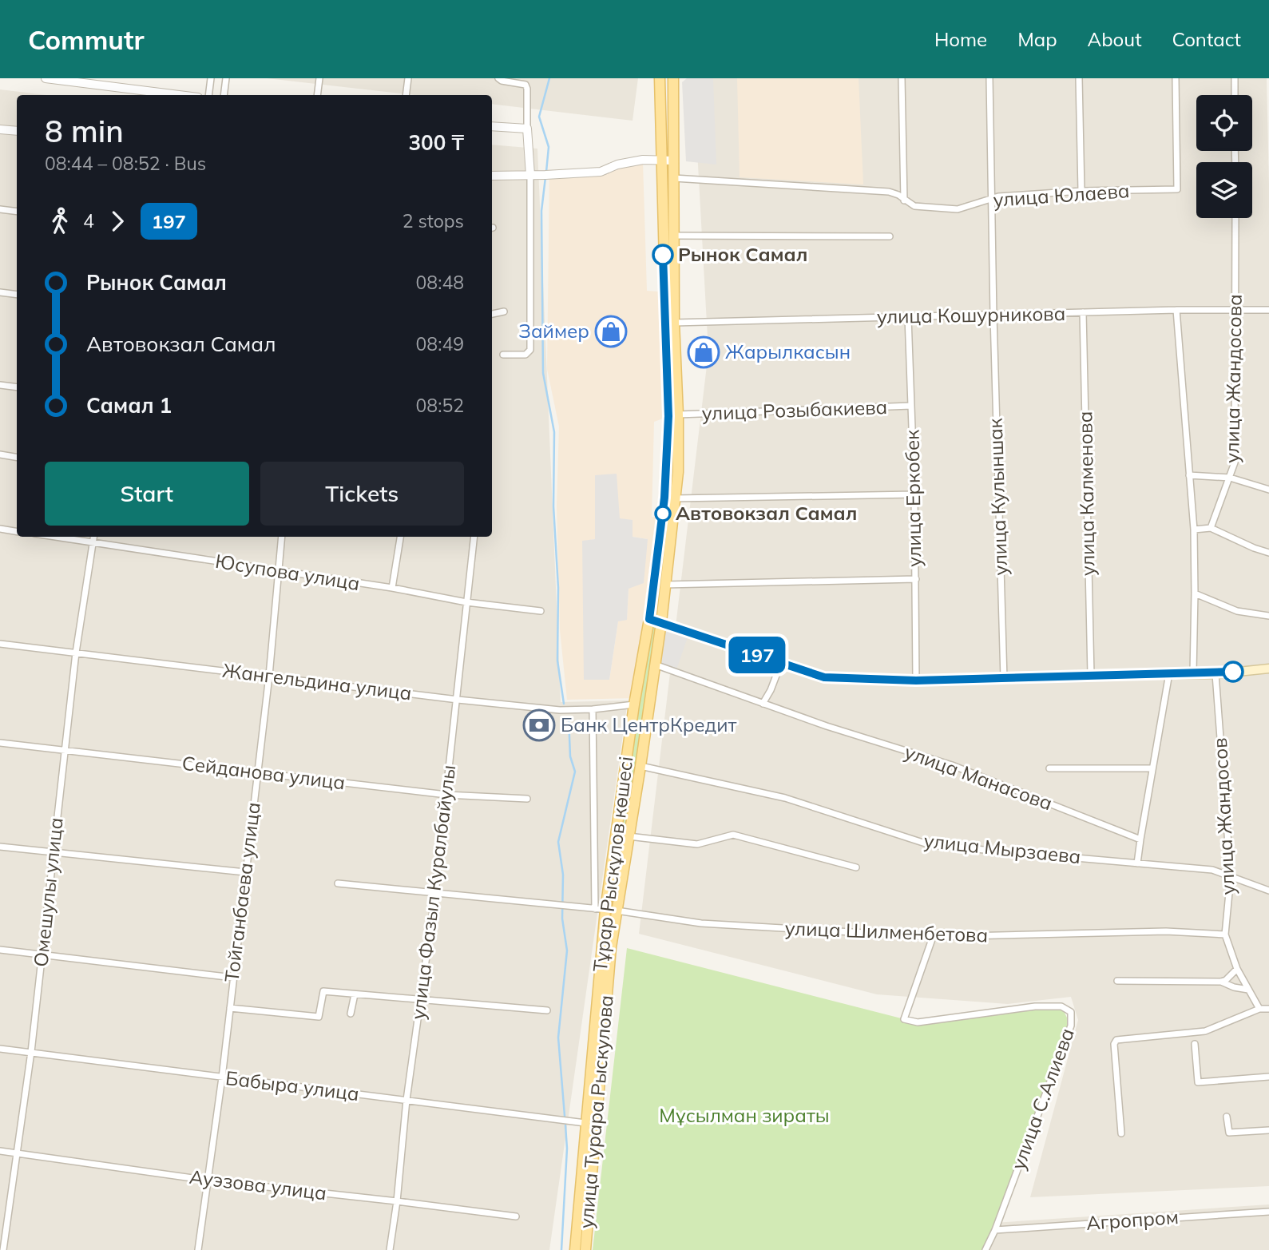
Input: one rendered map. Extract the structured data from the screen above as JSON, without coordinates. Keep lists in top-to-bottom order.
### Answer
{
  "streets": {
    "main road": ["Тұрар Рыскұлов көшесі", "улица Турара Рыскулова"],
    "street": [
      "улица Юлаева",
      "улица Кошурникова",
      "улица Жандосова",
      "улица Розыбакиева",
      "улица Калменова",
      "улица Кулыншак",
      "улица Еркобек",
      "Юсупова улица",
      "Жангельдина улица",
      "Сейданова улица",
      "улица Манасова",
      "улица Жандосов",
      "улица Мырзаева",
      "Омешулы улица",
      "Тойганбаева улица",
      "улица Фазыл Куралбайулы",
      "улица Шилменбетова",
      "Бабыра улица",
      "улица С.Алиева",
      "Ауэзова улица",
      "Агропром"
    ]
  },
  "crossings": [
    ["улица Юлаева", "улица Кулыншак"],
    ["улица Юлаева", "Тұрар Рыскұлов көшесі"],
    ["улица Кошурникова", "улица Жандосова"],
    ["улица Кошурникова", "улица Калменова"],
    ["улица Кошурникова", "улица Кулыншак"],
    ["улица Кошурникова", "улица Еркобек"],
    ["улица Кошурникова", "Тұрар Рыскұлов көшесі"],
    ["улица Розыбакиева", "улица Еркобек"],
    ["улица Розыбакиева", "Тұрар Рыскұлов көшесі"],
    ["Юсупова улица", "Омешулы улица"],
    ["Юсупова улица", "Тойганбаева улица"],
    ["Юсупова улица", "улица Фазыл Куралбайулы"],
    ["Жангельдина улица", "Тұрар Рыскұлов көшесі"],
    ["Жангельдина улица", "Омешулы улица"],
    ["Жангельдина улица", "Тойганбаева улица"],
    ["Жангельдина улица", "улица Фазыл Куралбайулы"],
    ["Сейданова улица", "Омешулы улица"],
    ["Сейданова улица", "Тойганбаева улица"],
    ["Сейданова улица", "улица Фазыл Куралбайулы"],
    ["улица Манасова", "Тұрар Рыскұлов көшесі"],
    ["улица Жандосов", "улица Мырзаева"],
    ["улица Жандосов", "улица Шилменбетова"],
    ["улица Мырзаева", "улица Турара Рыскулова"],
    ["Тұрар Рыскұлов көшесі", "улица Шилменбетова"],
    ["Тұрар Рыскұлов көшесі", "Бабыра улица"],
    ["Тұрар Рыскұлов көшесі", "улица Турара Рыскулова"],
    ["Омешулы улица", "Бабыра улица"],
    ["Омешулы улица", "Ауэзова улица"],
    ["Тойганбаева улица", "Бабыра улица"],
    ["Тойганбаева улица", "Ауэзова улица"],
    ["улица Фазыл Куралбайулы", "улица Шилменбетова"],
    ["улица Фазыл Куралбайулы", "Бабыра улица"],
    ["улица Фазыл Куралбайулы", "Ауэзова улица"],
    ["улица Шилменбетова", "улица С.Алиева"],
    ["улица Шилменбетова", "улица Турара Рыскулова"],
    ["улица С.Алиева", "Агропром"]
  ],
  "parks": ["Мұсылман зираты"],
  "places": {
    "other": ["Рынок Самал", "Автовокзал Самал"],
    "shop": ["Займер", "Жарылкасын"],
    "bank": ["Банк ЦентрКредит"]
  },
  "lines": ["bus line 197"],
  "page": {
    "header": "Commutr",
    "nav": [
      "Home",
      "Map",
      "About",
      "Contact"
    ],
    "on_map": "197",
    "heading": ["8 min", "08:44 – 08:52 · Bus", "300 ₸"],
    "legs": ["4", "197", "2 stops"],
    "list": [
      {
        "name": "Рынок Самал",
        "value": "08:48"
      },
      {
        "name": "Автовокзал Самал",
        "value": "08:49"
      },
      {
        "name": "Самал 1",
        "value": "08:52"
      }
    ],
    "buttons": ["Start", "Tickets"]
  }
}
